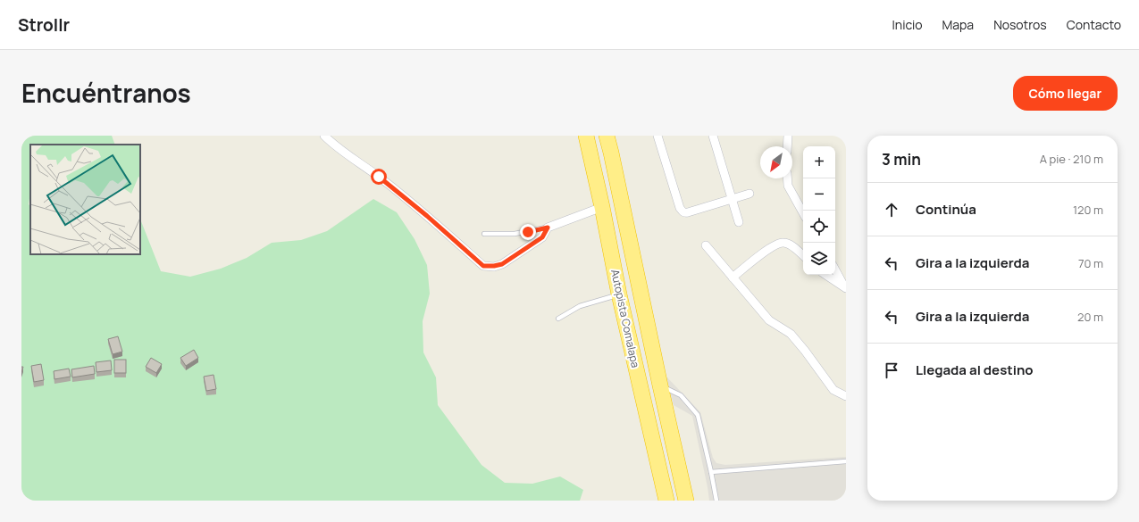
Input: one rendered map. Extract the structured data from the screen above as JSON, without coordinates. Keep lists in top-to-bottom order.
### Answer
{
  "streets": {
    "highway": ["Autopista Comalapa"]
  },
  "north": "bottom left",
  "page": {
    "header": "Strollr",
    "nav": [
      "Inicio",
      "Mapa",
      "Nosotros",
      "Contacto"
    ],
    "title": "Encuéntranos",
    "buttons": "Cómo llegar",
    "heading": ["3 min", "A pie · 210 m"],
    "map_buttons": ["+", "−"],
    "list": [
      ["Continúa", "120 m"],
      ["Gira a la izquierda", "70 m"],
      ["Gira a la izquierda", "20 m"],
      "Llegada al destino"
    ]
  }
}
